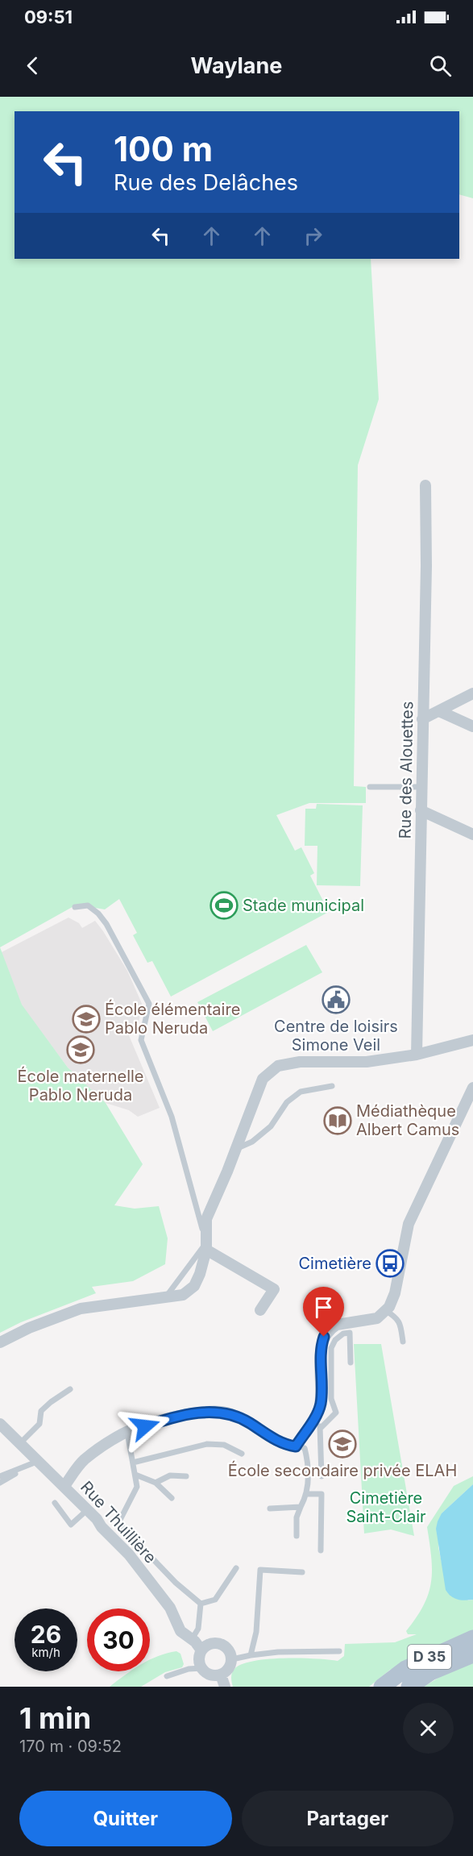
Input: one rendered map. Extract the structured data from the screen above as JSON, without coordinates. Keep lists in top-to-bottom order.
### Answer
{
  "streets": {
    "main road": ["D 35"],
    "street": ["Rue des Alouettes", "Rue Thuillière"]
  },
  "parks": ["Cimetière Saint-Clair"],
  "places": {
    "sports": ["Stade municipal"],
    "public building": ["Centre de loisirs Simone Veil"],
    "school or university": ["École élémentaire Pablo Neruda", "École maternelle Pablo Neruda", "École secondaire privée ELAH"],
    "library": ["Médiathèque Albert Camus"],
    "bus stop": ["Cimetière"]
  },
  "page": {
    "status": "09:51",
    "header": "Waylane",
    "turn": ["100 m", "Rue des Delâches"],
    "speed": "26 km/h",
    "limit": "30",
    "heading": ["1 min", "170 m · 09:52"],
    "buttons": ["Quitter", "Partager"]
  }
}
